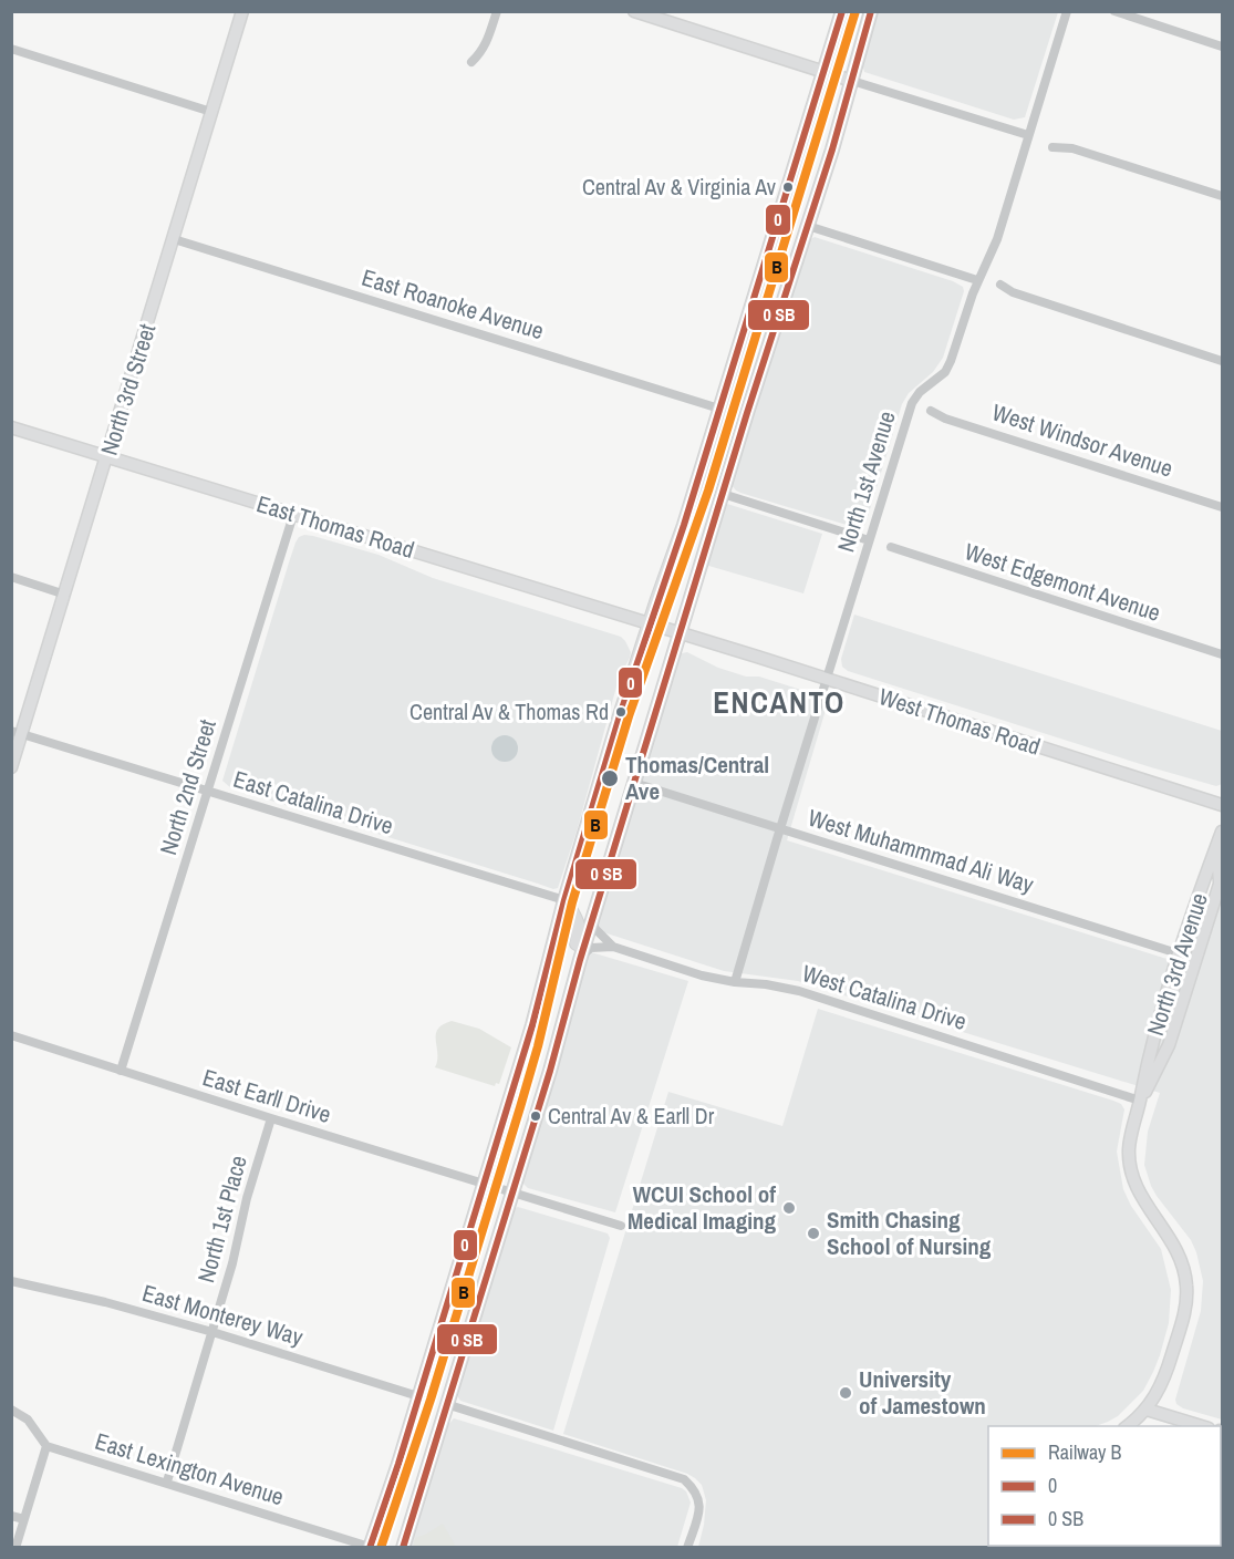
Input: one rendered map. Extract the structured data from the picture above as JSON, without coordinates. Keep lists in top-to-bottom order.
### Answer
{
  "streets": {
    "street": [
      "East Roanoke Avenue",
      "North 3rd Street",
      "West Windsor Avenue",
      "North 1st Avenue",
      "East Thomas Road",
      "West Edgemont Avenue",
      "West Thomas Road",
      "North 2nd Street",
      "East Catalina Drive",
      "West Muhammmad Ali Way",
      "North 3rd Avenue",
      "West Catalina Drive",
      "East Earll Drive",
      "North 1st Place",
      "East Monterey Way",
      "East Lexington Avenue"
    ]
  },
  "crossings": [
    ["East Roanoke Avenue", "North 3rd Street"],
    ["North 3rd Street", "East Thomas Road"],
    ["North 3rd Street", "East Catalina Drive"],
    ["North 1st Avenue", "West Thomas Road"],
    ["North 1st Avenue", "West Muhammmad Ali Way"],
    ["North 1st Avenue", "West Catalina Drive"],
    ["East Thomas Road", "West Thomas Road"],
    ["East Thomas Road", "North 2nd Street"],
    ["North 2nd Street", "East Catalina Drive"],
    ["North 2nd Street", "East Earll Drive"],
    ["West Muhammmad Ali Way", "North 3rd Avenue"],
    ["North 3rd Avenue", "West Catalina Drive"],
    ["East Earll Drive", "North 1st Place"],
    ["North 1st Place", "East Monterey Way"],
    ["North 1st Place", "East Lexington Avenue"]
  ],
  "districts": ["ENCANTO"],
  "places": [
    "Central Av & Virginia Av",
    "Central Av & Thomas Rd",
    "Thomas/Central Ave",
    "Central Av & Earll Dr",
    "WCUI School of Medical Imaging",
    "Smith Chasing School of Nursing",
    "University of Jamestown"
  ],
  "lines": ["rail line B", "transit line 0"],
  "legend": ["Railway B", "0", "0 SB"]
}
